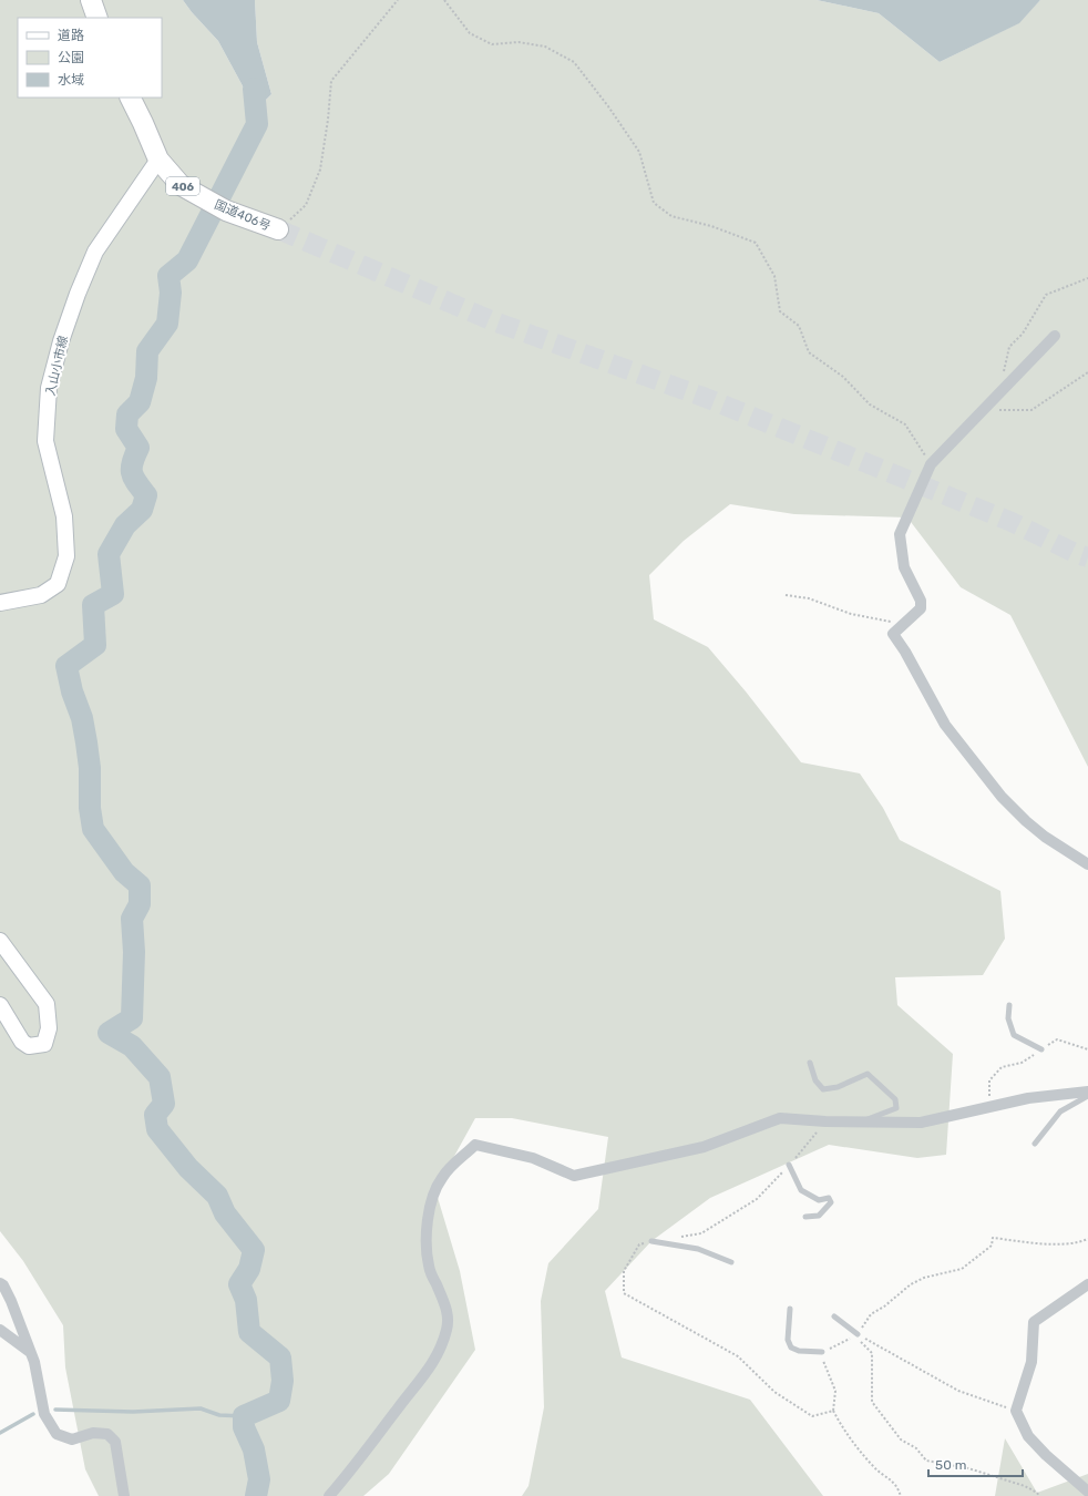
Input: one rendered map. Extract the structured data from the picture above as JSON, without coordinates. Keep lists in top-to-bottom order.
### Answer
{
  "streets": {
    "highway": ["406", "国道406号"],
    "main road": ["入山小市線"]
  },
  "crossings": [
    ["国道406号", "入山小市線"]
  ],
  "legend": ["道路", "公園", "水域"],
  "scale_bar": "50 m"
}
